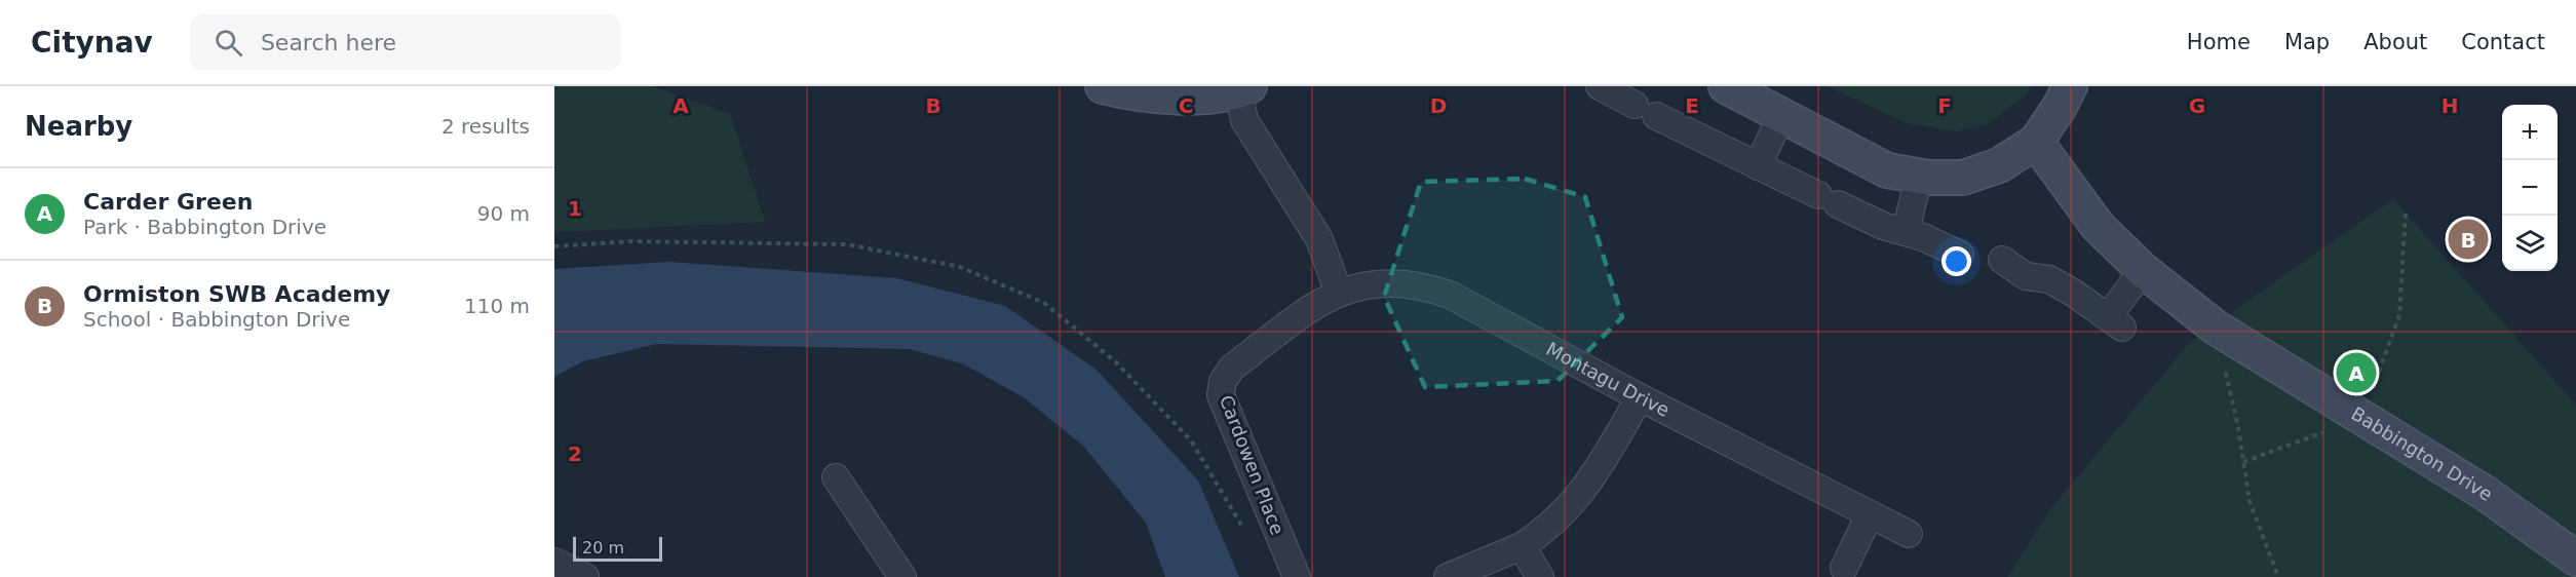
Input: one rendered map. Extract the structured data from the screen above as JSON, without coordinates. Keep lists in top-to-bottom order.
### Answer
{
  "streets": {
    "street": ["Montagu Drive", "Babbington Drive", "Cardowen Place"]
  },
  "crossings": [
    ["Montagu Drive", "Cardowen Place"]
  ],
  "scale_bar": "20 m",
  "page": {
    "header": "Citynav",
    "search": "Search here",
    "nav": [
      "Home",
      "Map",
      "About",
      "Contact"
    ],
    "heading": ["Nearby", "2 results"],
    "map_buttons": ["+", "−"],
    "list": [
      {
        "mark": "A",
        "name": "Carder Green",
        "note": "Park · Babbington Drive",
        "value": "90 m"
      },
      {
        "mark": "B",
        "name": "Ormiston SWB Academy",
        "note": "School · Babbington Drive",
        "value": "110 m"
      }
    ],
    "pins": ["B", "A"],
    "scale": "20 m"
  },
  "grid": {
    "columns": [
      "A",
      "B",
      "C",
      "D",
      "E",
      "F",
      "G",
      "H"
    ],
    "rows": ["1", "2"]
  }
}
